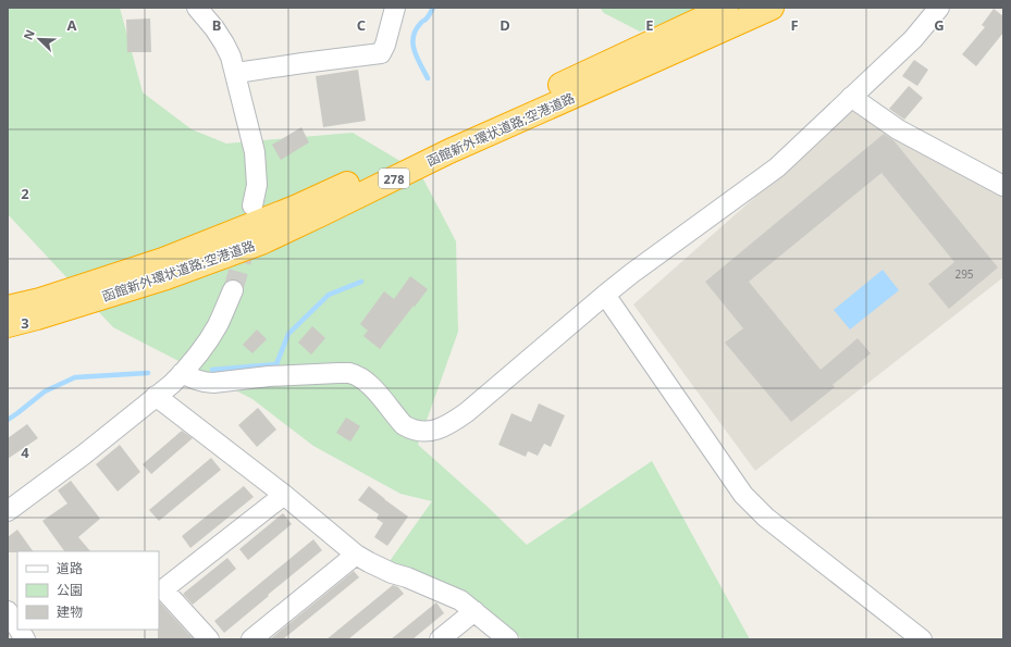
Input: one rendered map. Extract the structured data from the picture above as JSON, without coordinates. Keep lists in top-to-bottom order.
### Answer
{
  "streets": {
    "highway": ["函館新外環状道路;空港道路", "278"]
  },
  "house_numbers": ["295"],
  "legend": ["道路", "公園", "建物"],
  "north": "top left",
  "grid": {
    "columns": [
      "A",
      "B",
      "C",
      "D",
      "E",
      "F",
      "G"
    ],
    "rows": ["2", "3", "4"]
  }
}
